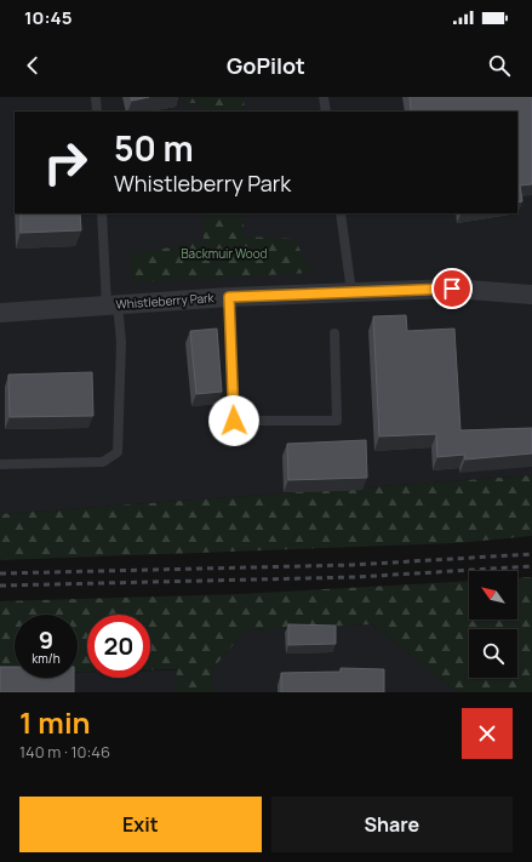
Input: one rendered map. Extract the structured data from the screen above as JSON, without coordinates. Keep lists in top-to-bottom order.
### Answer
{
  "streets": {
    "street": ["Whistleberry Park"]
  },
  "parks": ["Backmuir Wood"],
  "north": "top left",
  "page": {
    "status": "10:45",
    "header": "GoPilot",
    "turn": ["50 m", "Whistleberry Park"],
    "speed": "9 km/h",
    "limit": "20",
    "heading": ["1 min", "140 m · 10:46"],
    "buttons": ["Exit", "Share"]
  }
}
